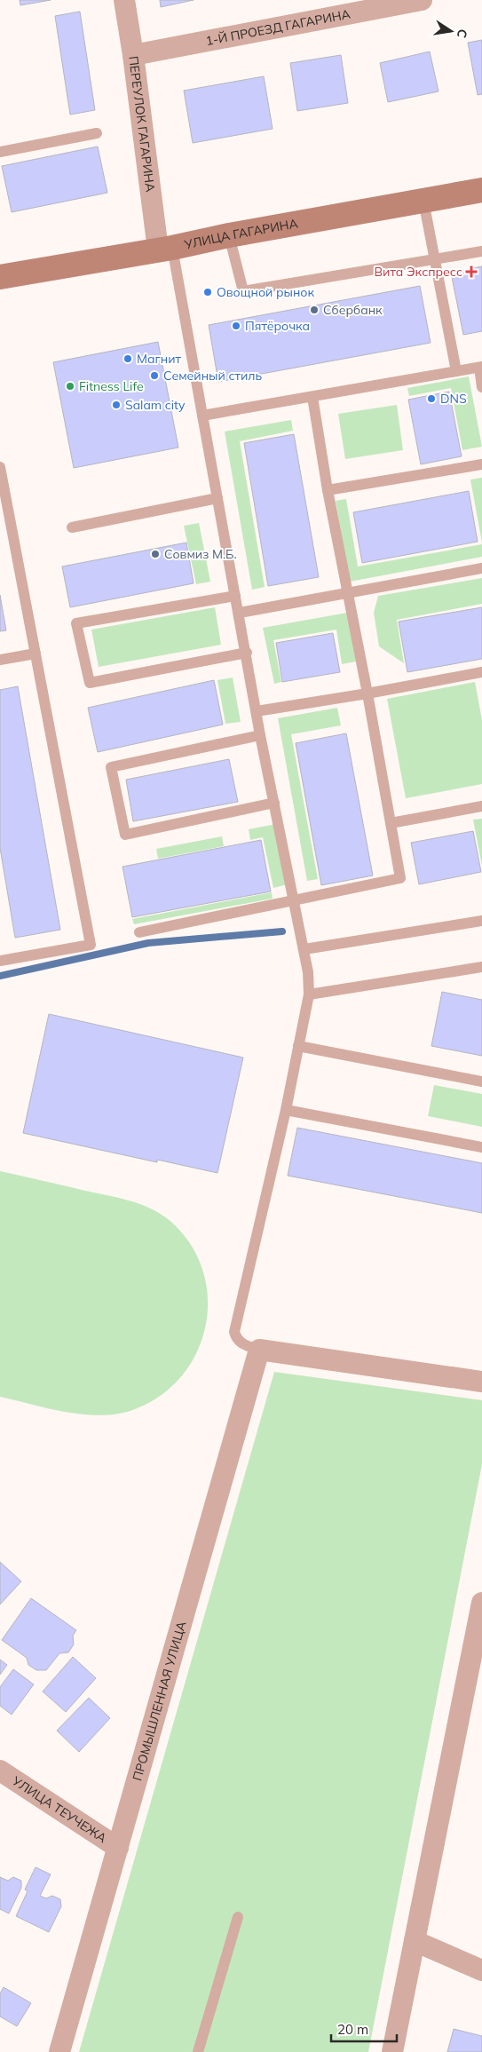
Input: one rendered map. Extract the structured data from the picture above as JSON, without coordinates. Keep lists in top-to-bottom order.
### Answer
{
  "streets": {
    "street": [
      "1-Й ПРОЕЗД ГАГАРИНА",
      "ПЕРЕУЛОК ГАГАРИНА",
      "УЛИЦА ГАГАРИНА",
      "ПРОМЫШЛЕННАЯ УЛИЦА",
      "УЛИЦА ТЕУЧЕЖА"
    ]
  },
  "crossings": [
    ["1-Й ПРОЕЗД ГАГАРИНА", "ПЕРЕУЛОК ГАГАРИНА"],
    ["ПЕРЕУЛОК ГАГАРИНА", "УЛИЦА ГАГАРИНА"],
    ["ПРОМЫШЛЕННАЯ УЛИЦА", "УЛИЦА ТЕУЧЕЖА"]
  ],
  "places": {
    "health": ["Вита Экспресс"],
    "other": [
      "Овощной рынок",
      "Сбербанк",
      "Пятёрочка",
      "Магнит",
      "Семейный стиль",
      "Fitness Life",
      "DNS",
      "Salam city",
      "Совмиз М.Б."
    ]
  },
  "scale_bar": "20 m",
  "north": "right"
}
